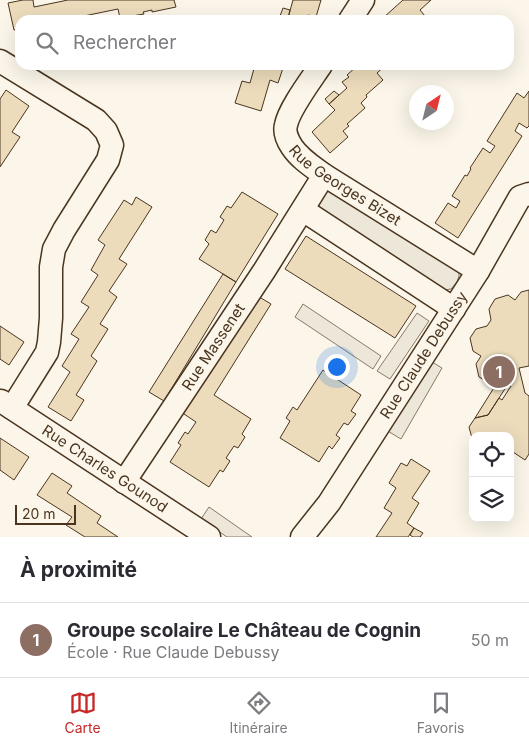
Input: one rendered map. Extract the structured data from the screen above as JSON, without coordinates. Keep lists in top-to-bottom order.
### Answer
{
  "streets": {
    "street": [
      "Rue Georges Bizet",
      "Rue Massenet",
      "Rue Claude Debussy",
      "Rue Charles Gounod"
    ]
  },
  "crossings": [
    ["Rue Georges Bizet", "Rue Massenet"],
    ["Rue Georges Bizet", "Rue Claude Debussy"],
    ["Rue Massenet", "Rue Charles Gounod"]
  ],
  "scale_bar": "20 m",
  "north": "top right",
  "page": {
    "search": "Rechercher",
    "pins": "1",
    "scale": "20 m",
    "heading": "À proximité",
    "list": [
      {
        "mark": "1",
        "name": "Groupe scolaire Le Château de Cognin",
        "note": "École · Rue Claude Debussy",
        "value": "50 m"
      }
    ],
    "nav": ["Carte", "Itinéraire", "Favoris"]
  }
}
